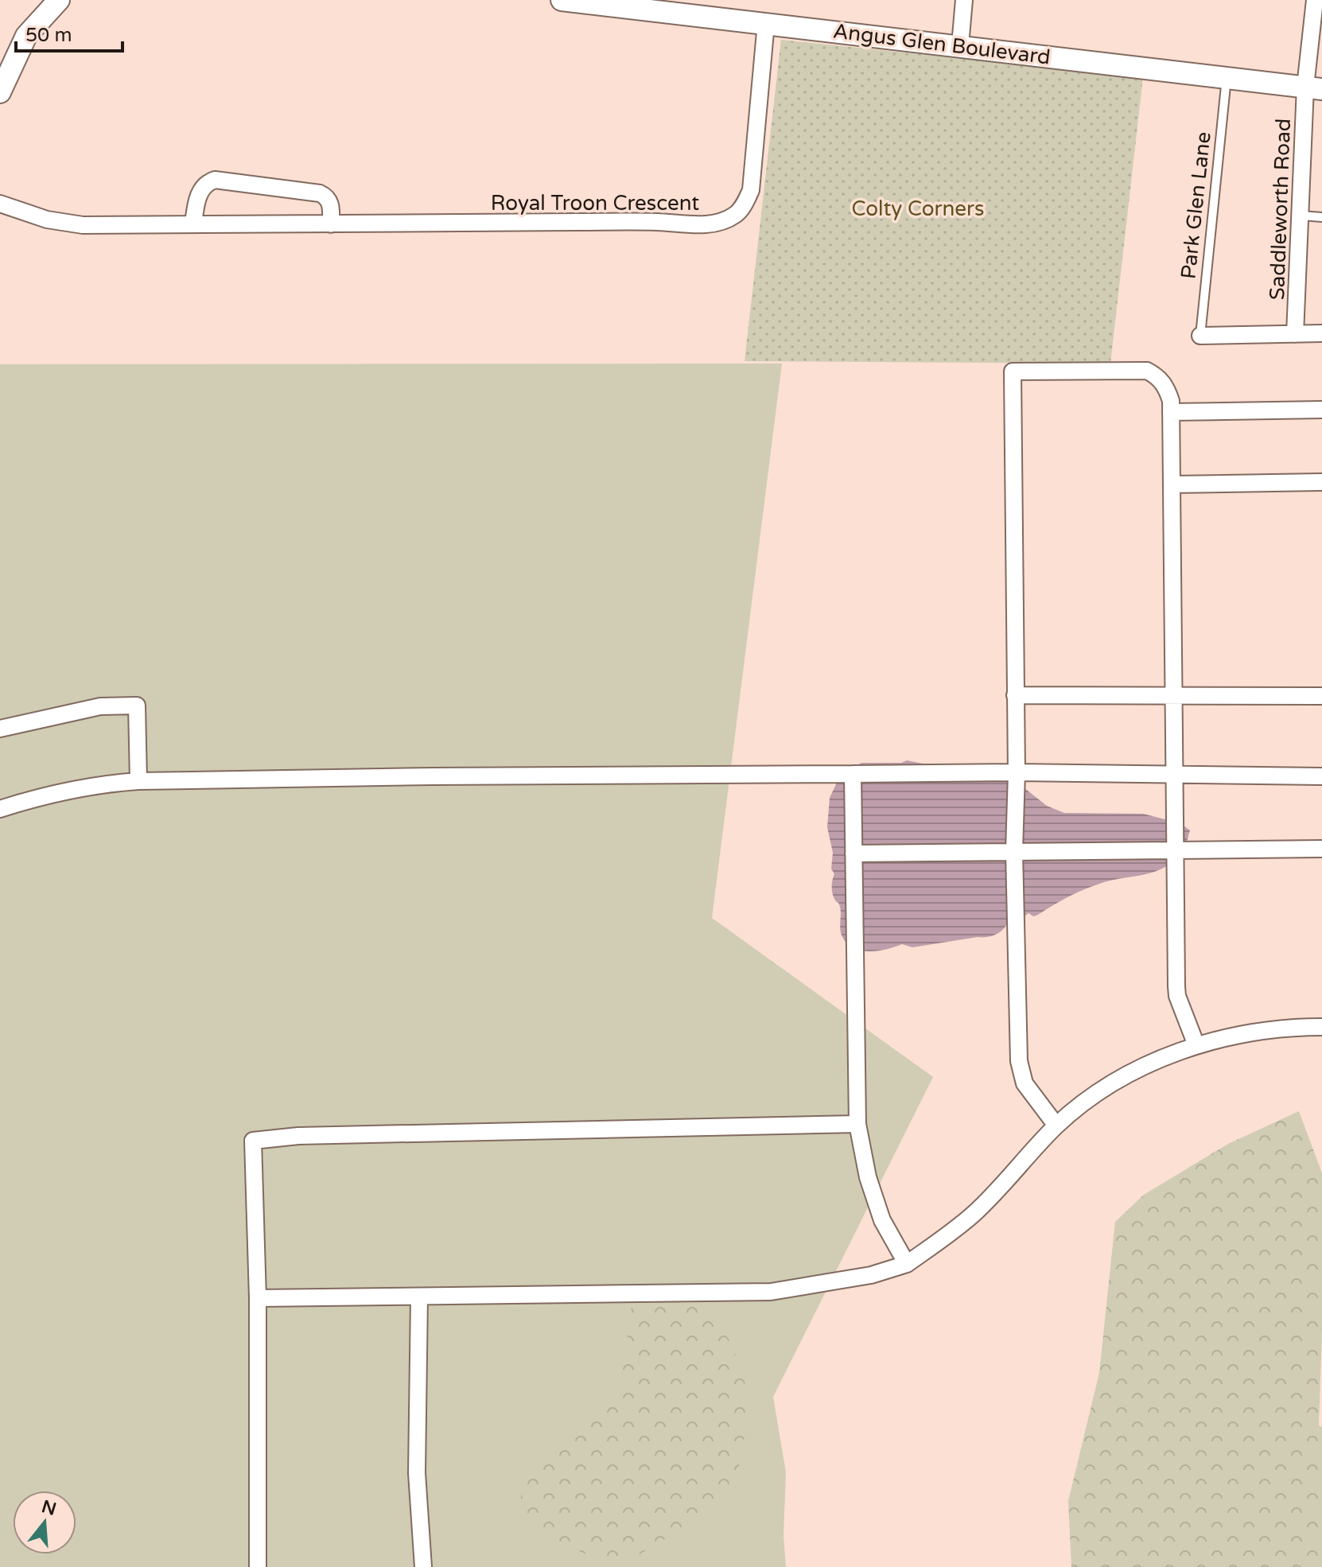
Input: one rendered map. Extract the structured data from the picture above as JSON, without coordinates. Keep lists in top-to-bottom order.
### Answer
{
  "streets": {
    "street": ["Angus Glen Boulevard", "Royal Troon Crescent", "Saddleworth Road"],
    "lane": ["Park Glen Lane"]
  },
  "crossings": [
    ["Angus Glen Boulevard", "Royal Troon Crescent"],
    ["Angus Glen Boulevard", "Park Glen Lane"],
    ["Angus Glen Boulevard", "Saddleworth Road"]
  ],
  "parks": ["Colty Corners"],
  "scale_bar": "50 m",
  "north": "top"
}
